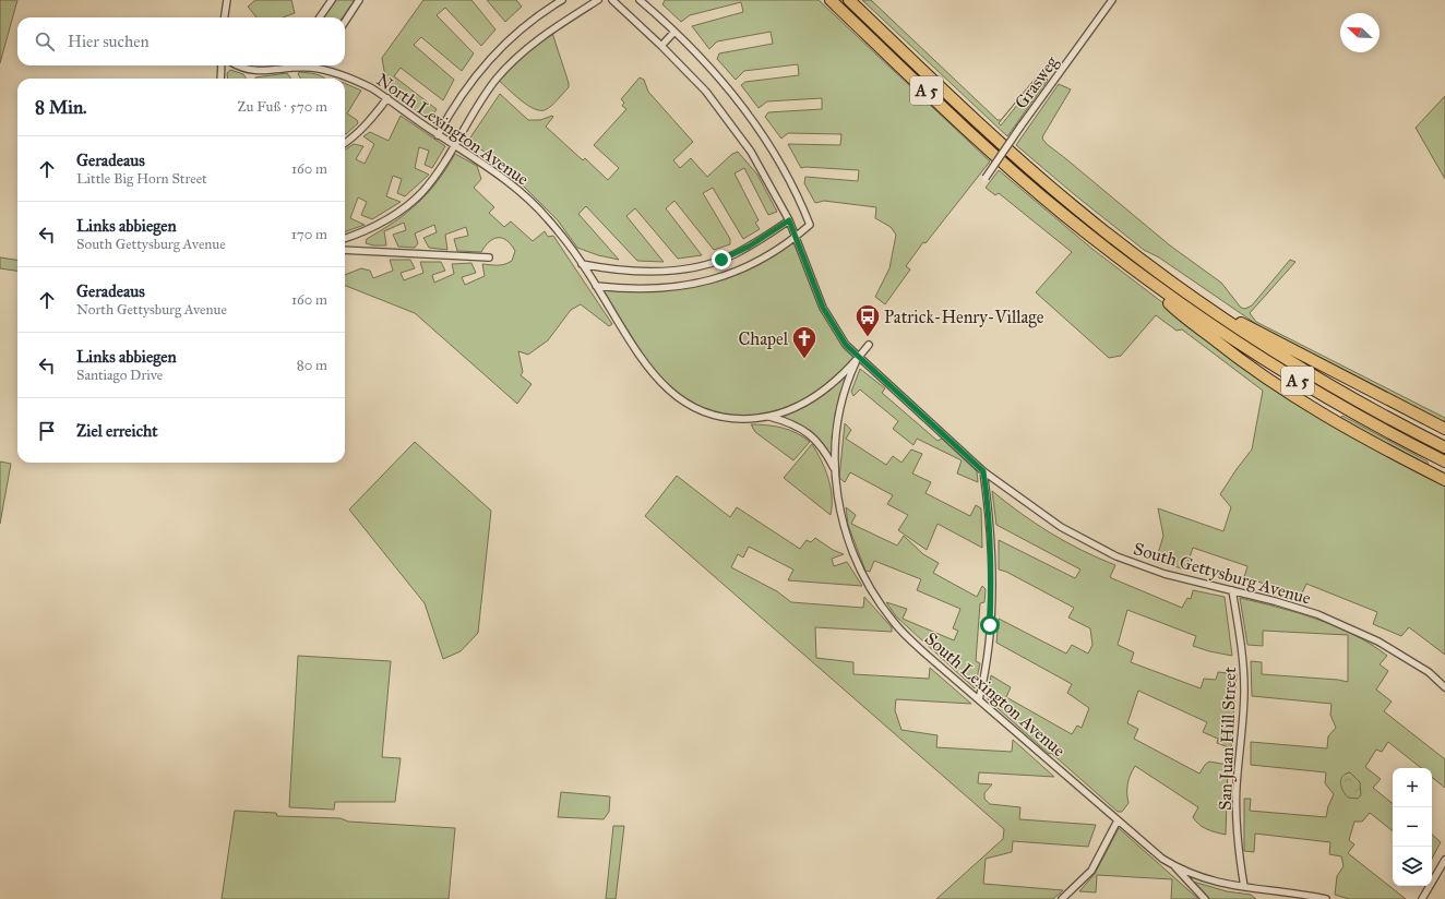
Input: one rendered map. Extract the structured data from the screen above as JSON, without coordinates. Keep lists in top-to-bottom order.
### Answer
{
  "streets": {
    "highway": ["A 5"],
    "street": [
      "Grasweg",
      "North Lexington Avenue",
      "South Gettysburg Avenue",
      "South Lexington Avenue",
      "San Juan Hill Street"
    ]
  },
  "crossings": [
    ["North Lexington Avenue", "South Gettysburg Avenue"],
    ["North Lexington Avenue", "South Lexington Avenue"],
    ["South Gettysburg Avenue", "South Lexington Avenue"],
    ["South Gettysburg Avenue", "San Juan Hill Street"],
    ["South Lexington Avenue", "San Juan Hill Street"]
  ],
  "places": {
    "bus stop": ["Patrick-Henry-Village"],
    "church": ["Chapel"]
  },
  "north": "top left",
  "page": {
    "search": "Hier suchen",
    "heading": ["8 Min.", "Zu Fuß · 570 m"],
    "list": [
      ["Geradeaus", "Little Big Horn Street", "160 m"],
      ["Links abbiegen", "South Gettysburg Avenue", "170 m"],
      ["Geradeaus", "North Gettysburg Avenue", "160 m"],
      ["Links abbiegen", "Santiago Drive", "80 m"],
      "Ziel erreicht"
    ],
    "map_buttons": ["+", "−"]
  }
}
